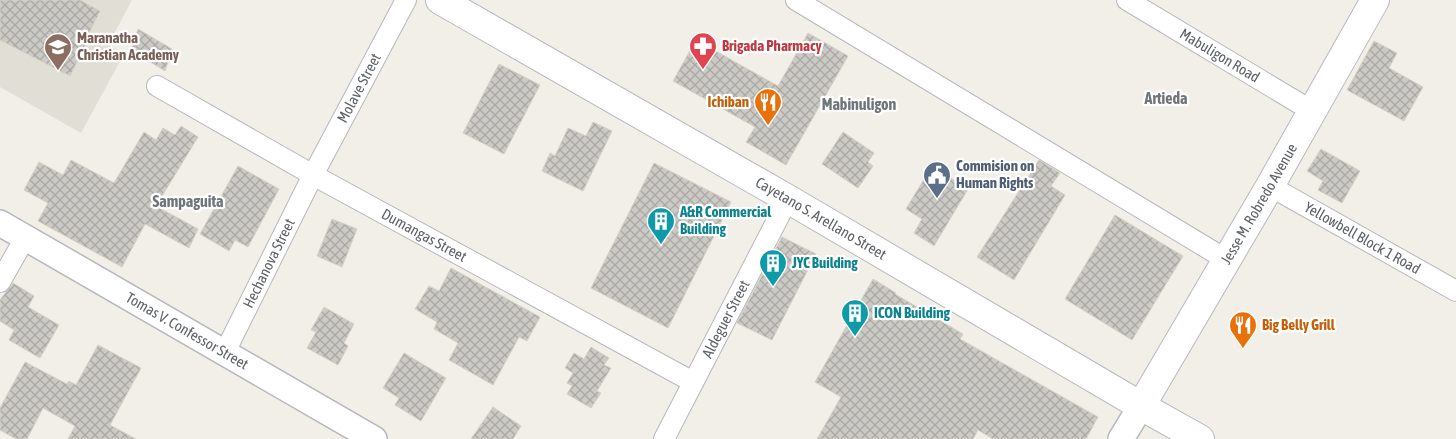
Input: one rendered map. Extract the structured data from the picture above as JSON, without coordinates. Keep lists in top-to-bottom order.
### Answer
{
  "streets": {
    "main road": ["Jesse M. Robredo Avenue", "Cayetano S. Arellano Street"],
    "street": [
      "Mabuligon Road",
      "Molave Street",
      "Dumangas Street",
      "Yellowbell Block 1 Road",
      "Hechanova Street",
      "Aldeguer Street",
      "Tomas V. Confessor Street"
    ]
  },
  "crossings": [
    ["Mabuligon Road", "Jesse M. Robredo Avenue"],
    ["Molave Street", "Dumangas Street"],
    ["Molave Street", "Hechanova Street"],
    ["Jesse M. Robredo Avenue", "Cayetano S. Arellano Street"],
    ["Jesse M. Robredo Avenue", "Yellowbell Block 1 Road"],
    ["Cayetano S. Arellano Street", "Aldeguer Street"],
    ["Dumangas Street", "Hechanova Street"],
    ["Dumangas Street", "Aldeguer Street"],
    ["Hechanova Street", "Tomas V. Confessor Street"]
  ],
  "districts": ["Artieda", "Mabinuligon", "Sampaguita"],
  "places": {
    "pharmacy": ["Brigada Pharmacy"],
    "school or university": ["Maranatha Christian Academy"],
    "restaurant": ["Ichiban", "Big Belly Grill"],
    "public building": ["Commision on Human Rights"],
    "building": ["A&R Commercial Building", "JYC Building", "ICON Building"]
  }
}
